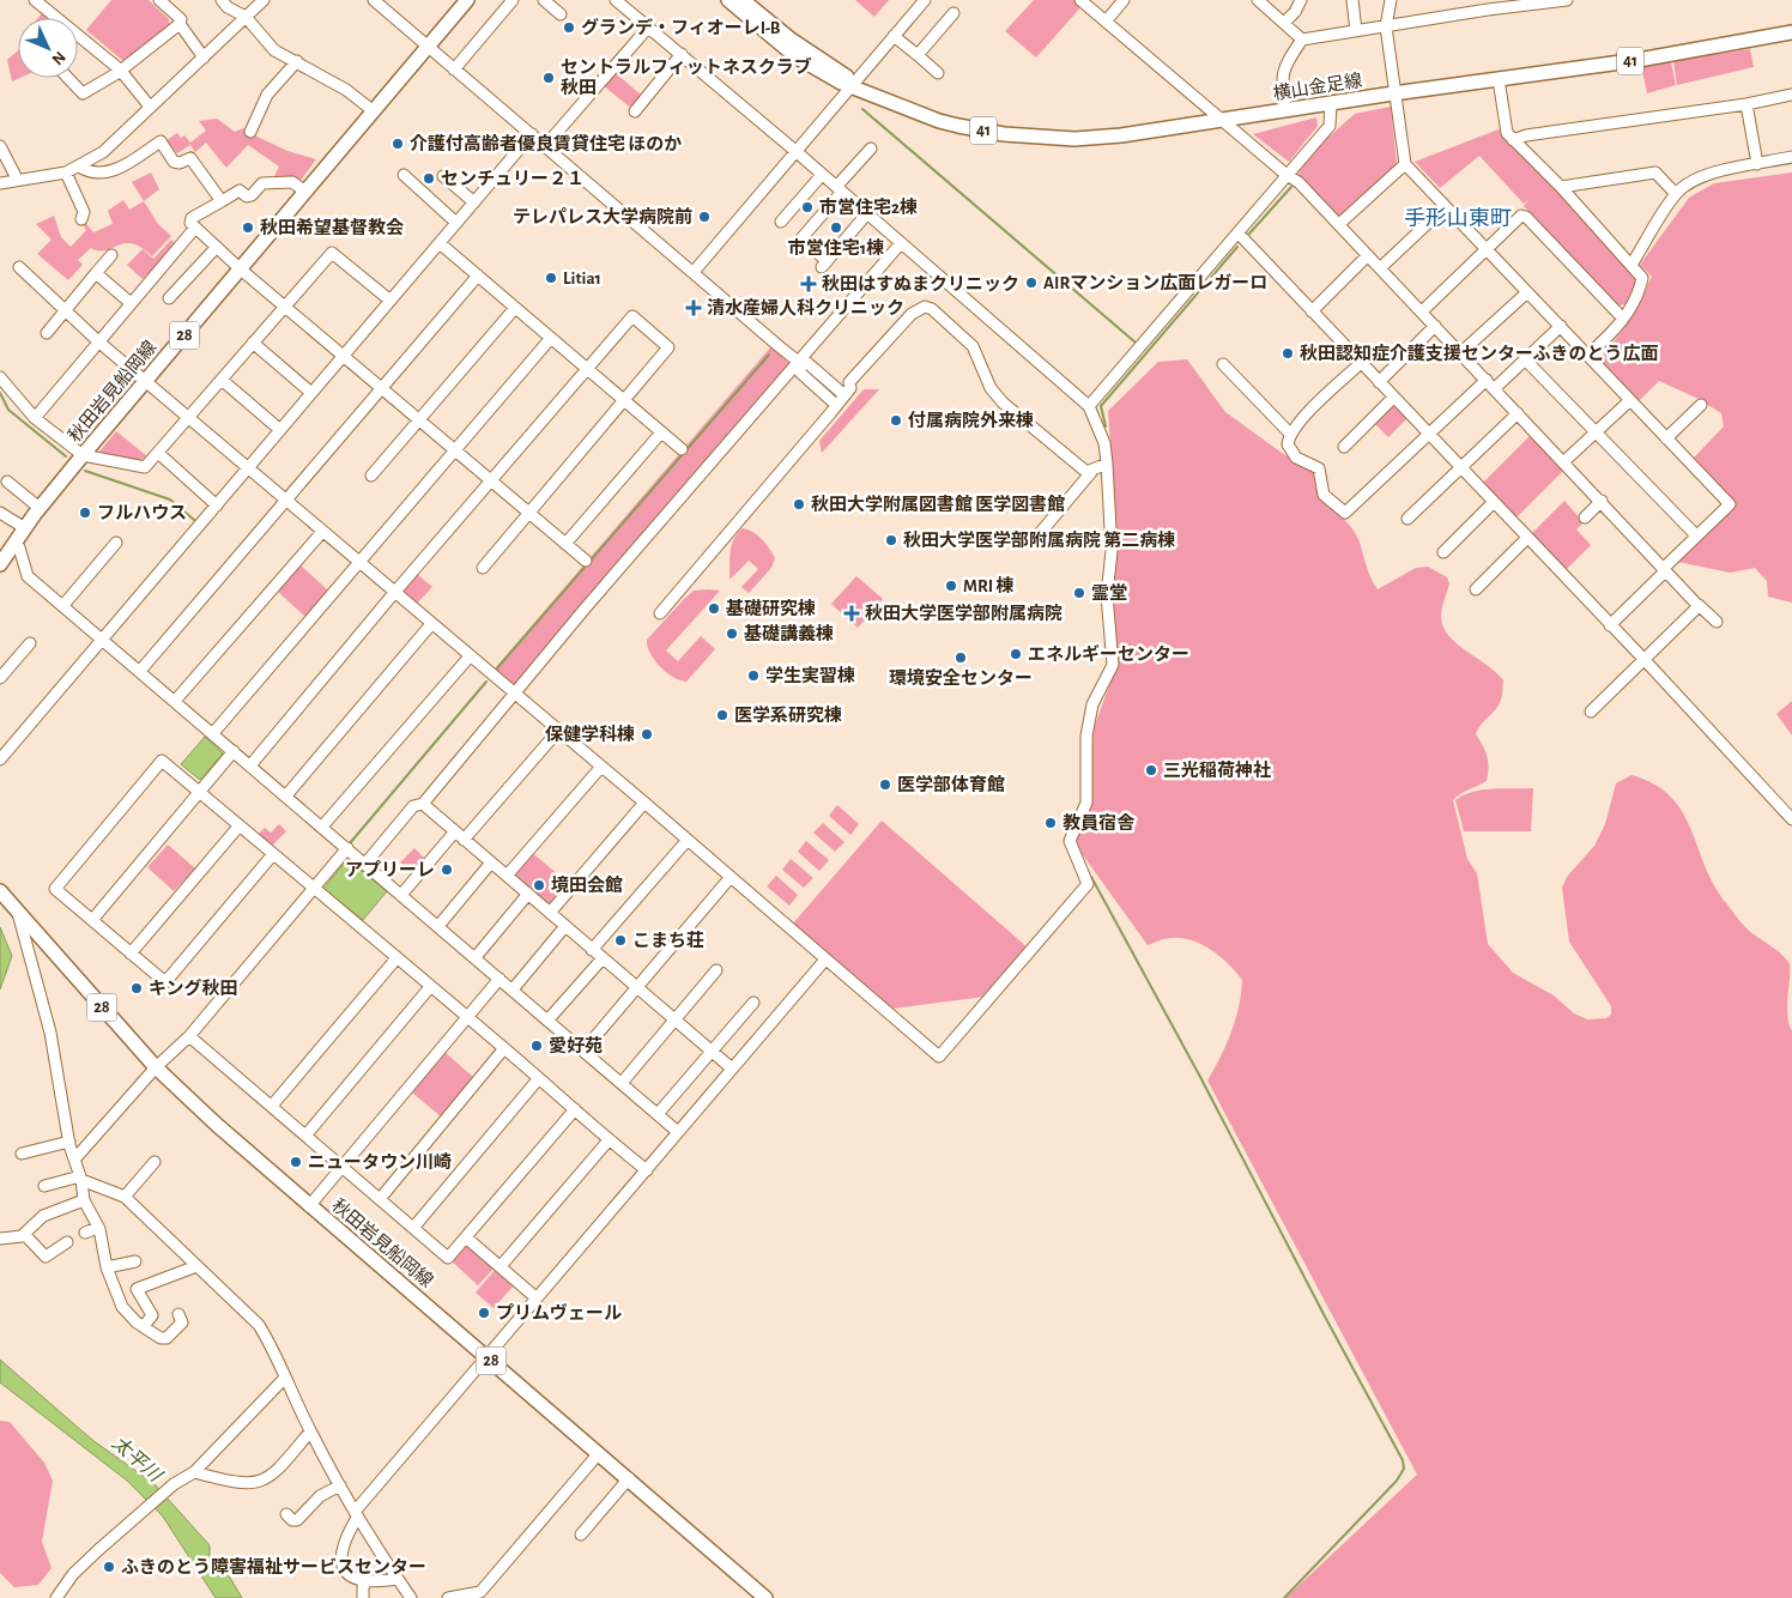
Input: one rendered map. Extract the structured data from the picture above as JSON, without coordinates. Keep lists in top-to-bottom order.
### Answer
{
  "streets": {
    "main road": [
      "41",
      "横山金足線",
      "28",
      "秋田岩見船岡線"
    ]
  },
  "districts": ["手形山東町"],
  "water": ["太平川"],
  "places": {
    "other": [
      "グランデ・フィオーレI-B",
      "セントラルフィットネスクラブ 秋田",
      "介護付高齢者優良賃貸住宅 ほのか",
      "センチュリー２１",
      "市営住宅2棟",
      "テレパレス大学病院前",
      "秋田希望基督教会",
      "市営住宅1棟",
      "Litia1",
      "AIRマンション広面レガーロ",
      "秋田認知症介護支援センターふきのとう広面",
      "付属病院外来棟",
      "秋田大学附属図書館 医学図書館",
      "フルハウス",
      "秋田大学医学部附属病院 第二病棟",
      "MRI 棟",
      "霊堂",
      "基礎研究棟",
      "基礎講義棟",
      "エネルギーセンター",
      "環境安全センター",
      "学生実習棟",
      "医学系研究棟",
      "保健学科棟",
      "三光稲荷神社",
      "医学部体育館",
      "教員宿舎",
      "アプリーレ",
      "境田会館",
      "こまち荘",
      "キング秋田",
      "愛好苑",
      "ニュータウン川崎",
      "プリムヴェール",
      "ふきのとう障害福祉サービスセンター"
    ],
    "health": ["秋田はすぬまクリニック", "清水産婦人科クリニック", "秋田大学医学部附属病院"]
  },
  "north": "bottom right"
}
